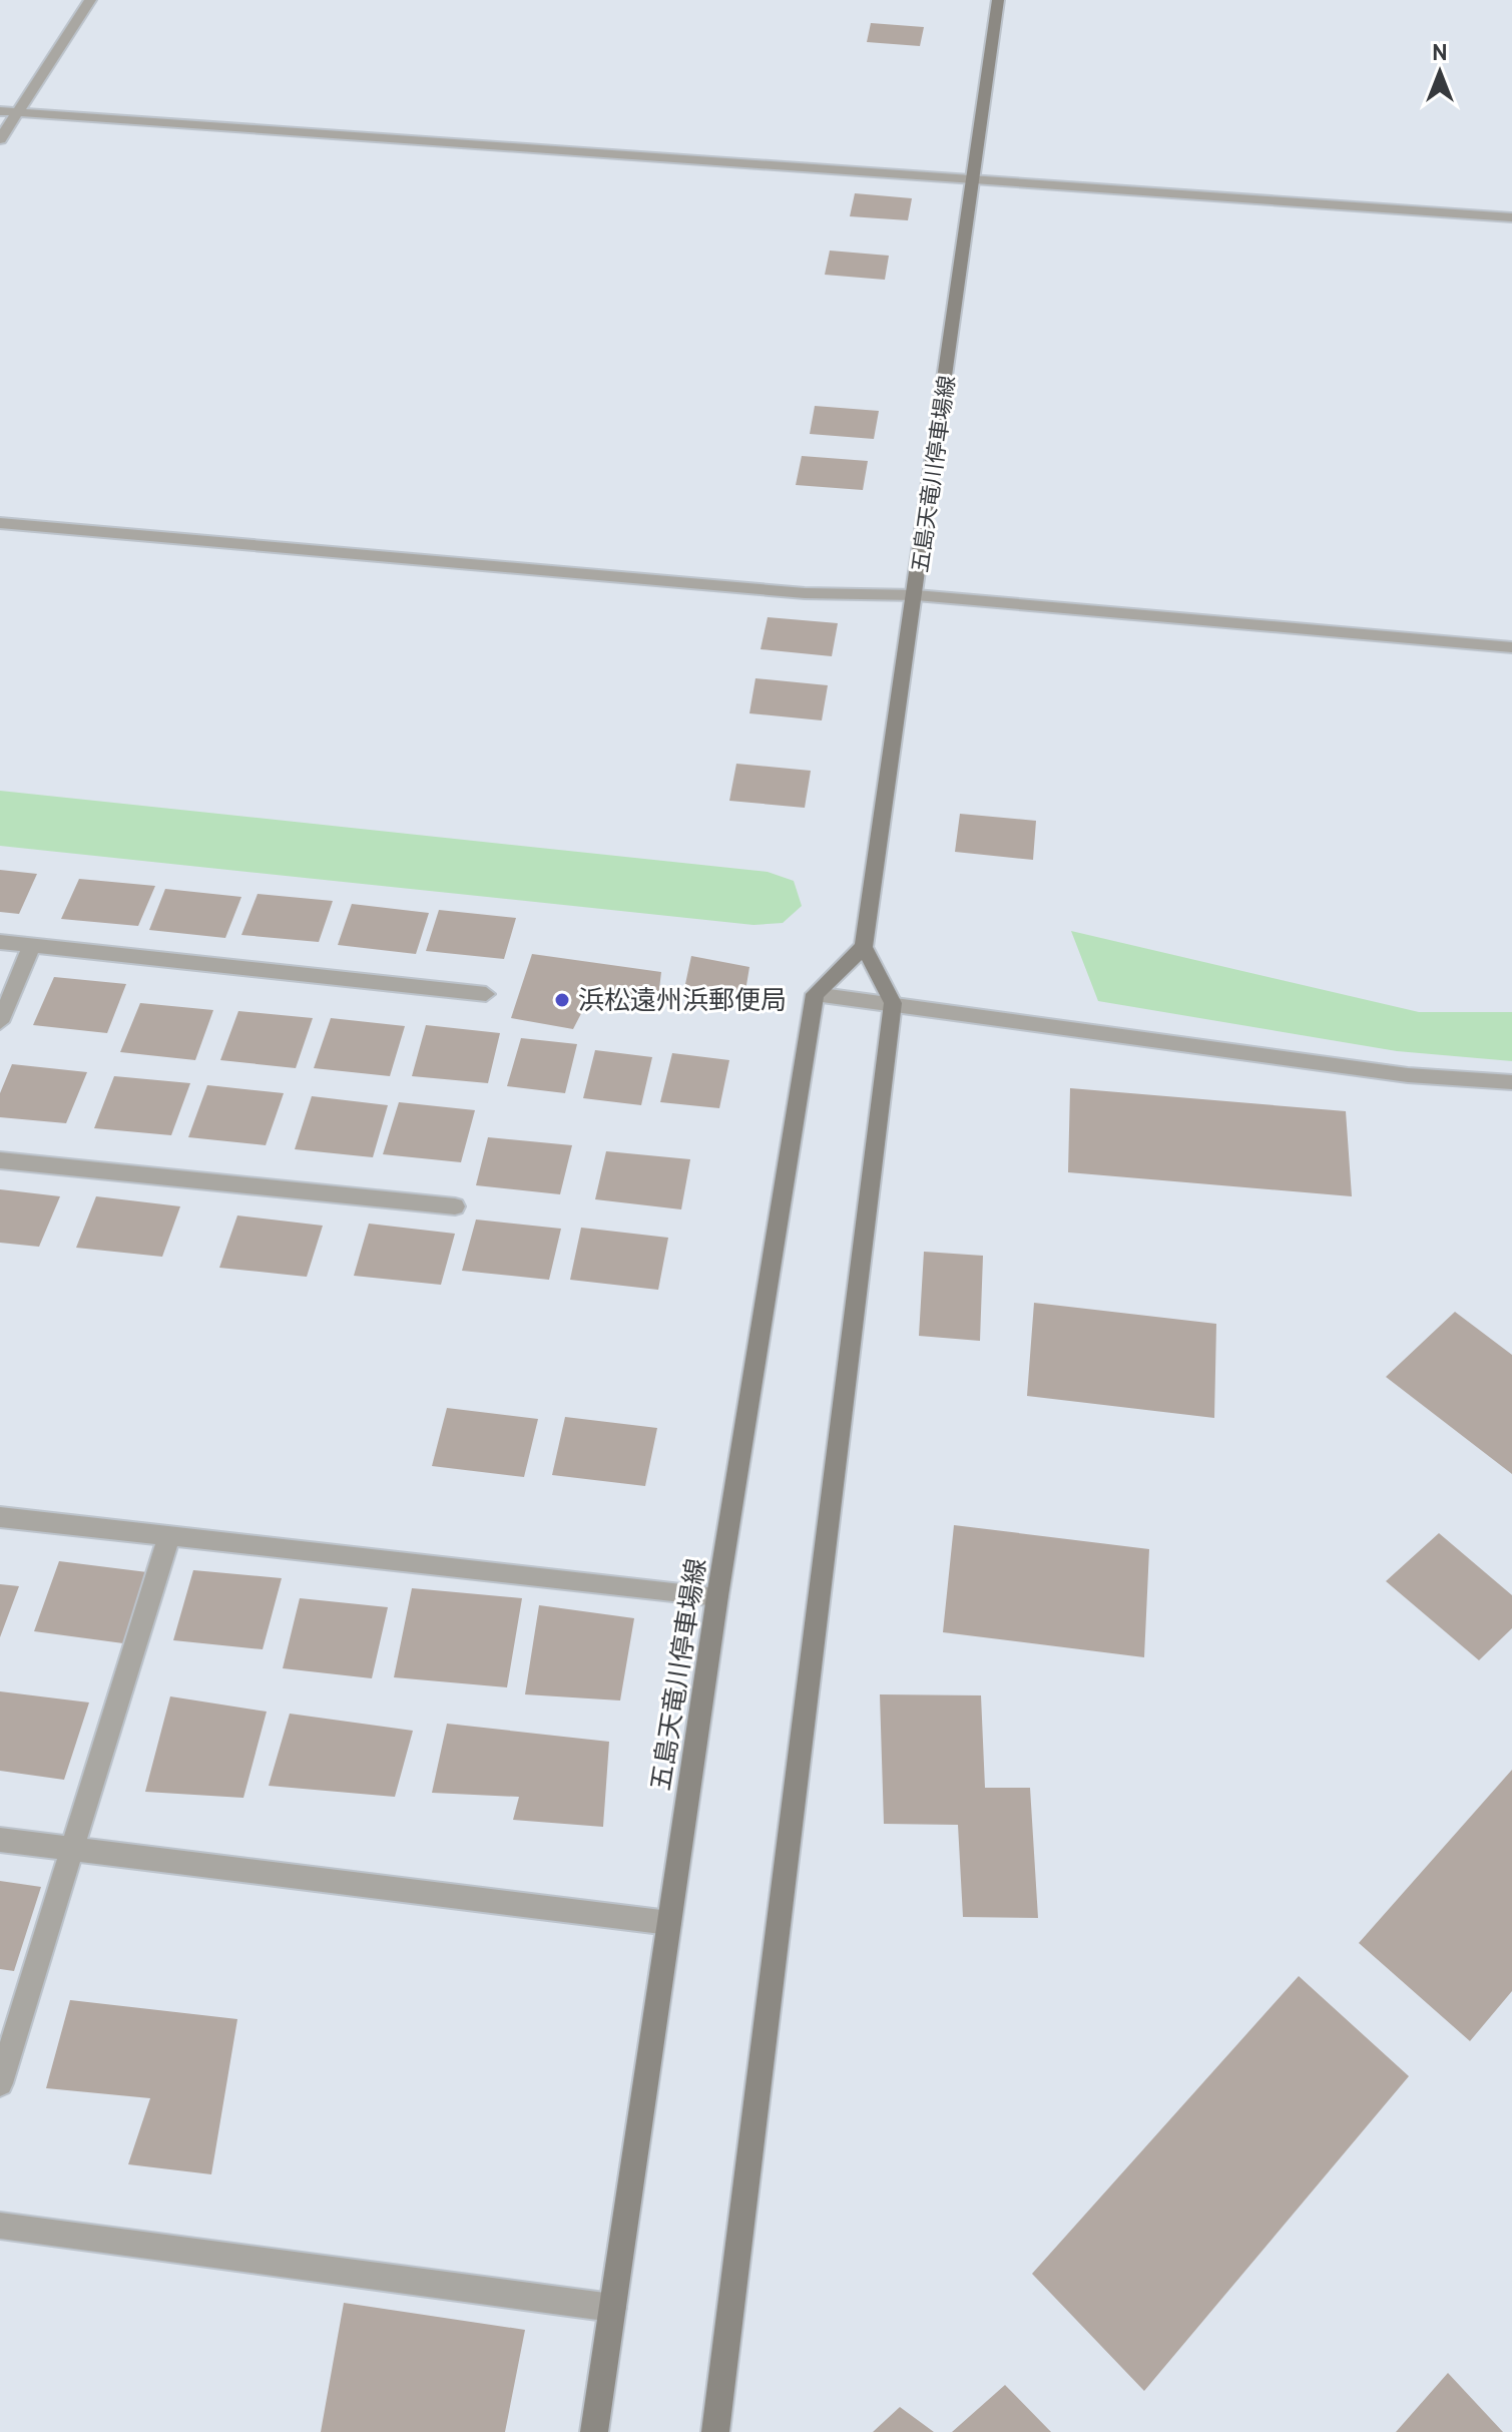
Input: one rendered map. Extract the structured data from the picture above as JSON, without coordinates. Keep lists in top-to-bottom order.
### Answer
{
  "streets": {
    "main road": ["五島天竜川停車場線"]
  },
  "places": ["浜松遠州浜郵便局"],
  "north": "top"
}
